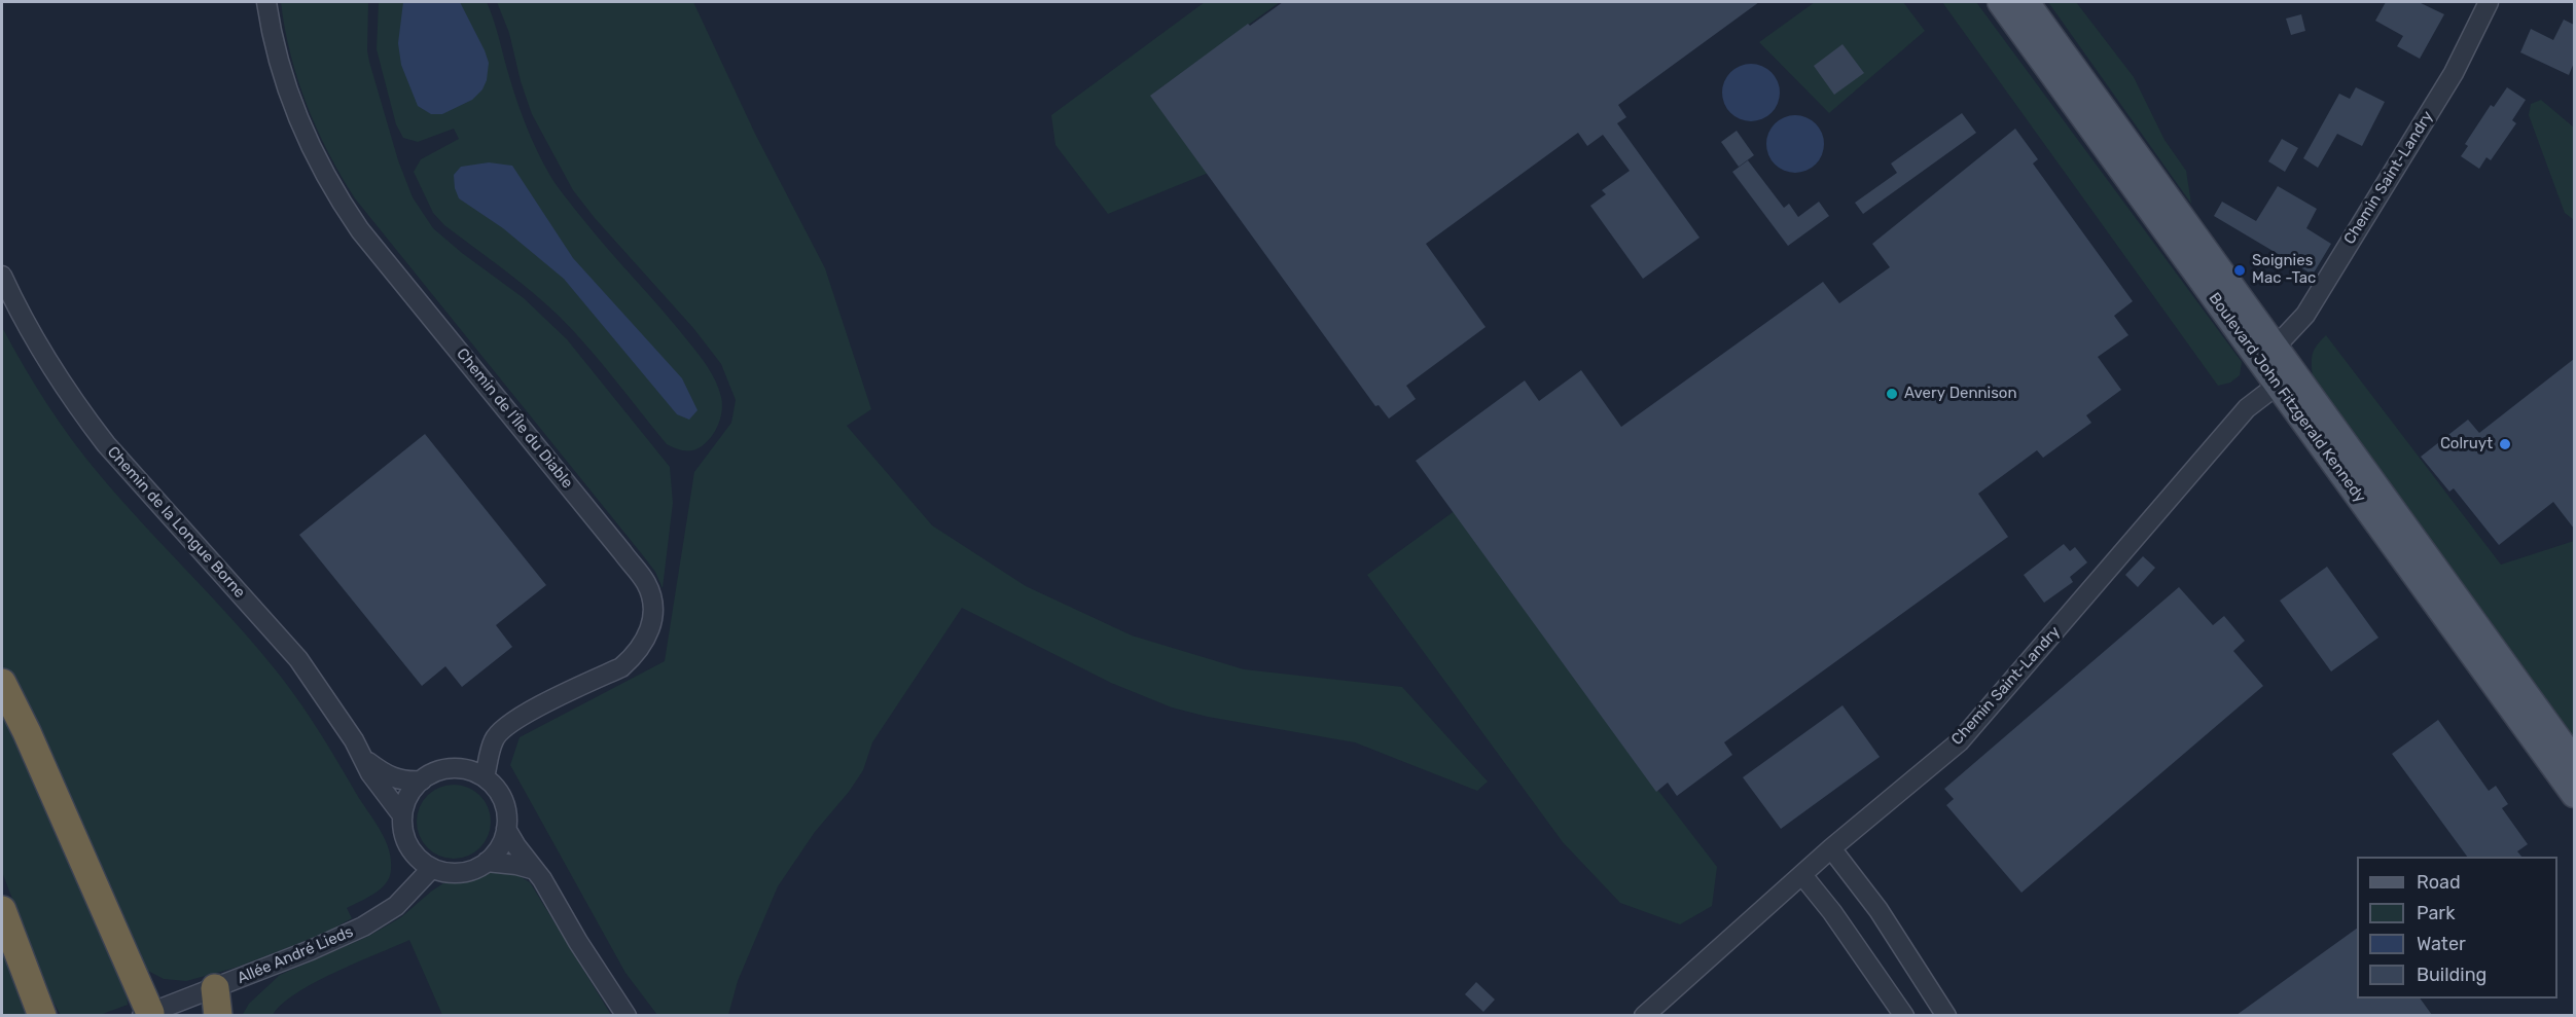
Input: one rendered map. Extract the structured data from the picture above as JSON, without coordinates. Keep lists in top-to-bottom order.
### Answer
{
  "streets": {
    "main road": ["Boulevard John Fitzgerald Kennedy"],
    "street": [
      "Chemin Saint-Landry",
      "Chemin de l'Île du Diable",
      "Chemin de la Longue Borne",
      "Allée André Lieds"
    ]
  },
  "crossings": [
    ["Chemin Saint-Landry", "Boulevard John Fitzgerald Kennedy"],
    ["Chemin de l'Île du Diable", "Chemin de la Longue Borne"],
    ["Chemin de l'Île du Diable", "Allée André Lieds"],
    ["Chemin de la Longue Borne", "Allée André Lieds"]
  ],
  "places": ["Soignies Mac -Tac", "Avery Dennison", "Colruyt"],
  "legend": [
    "Road",
    "Park",
    "Water",
    "Building"
  ]
}
